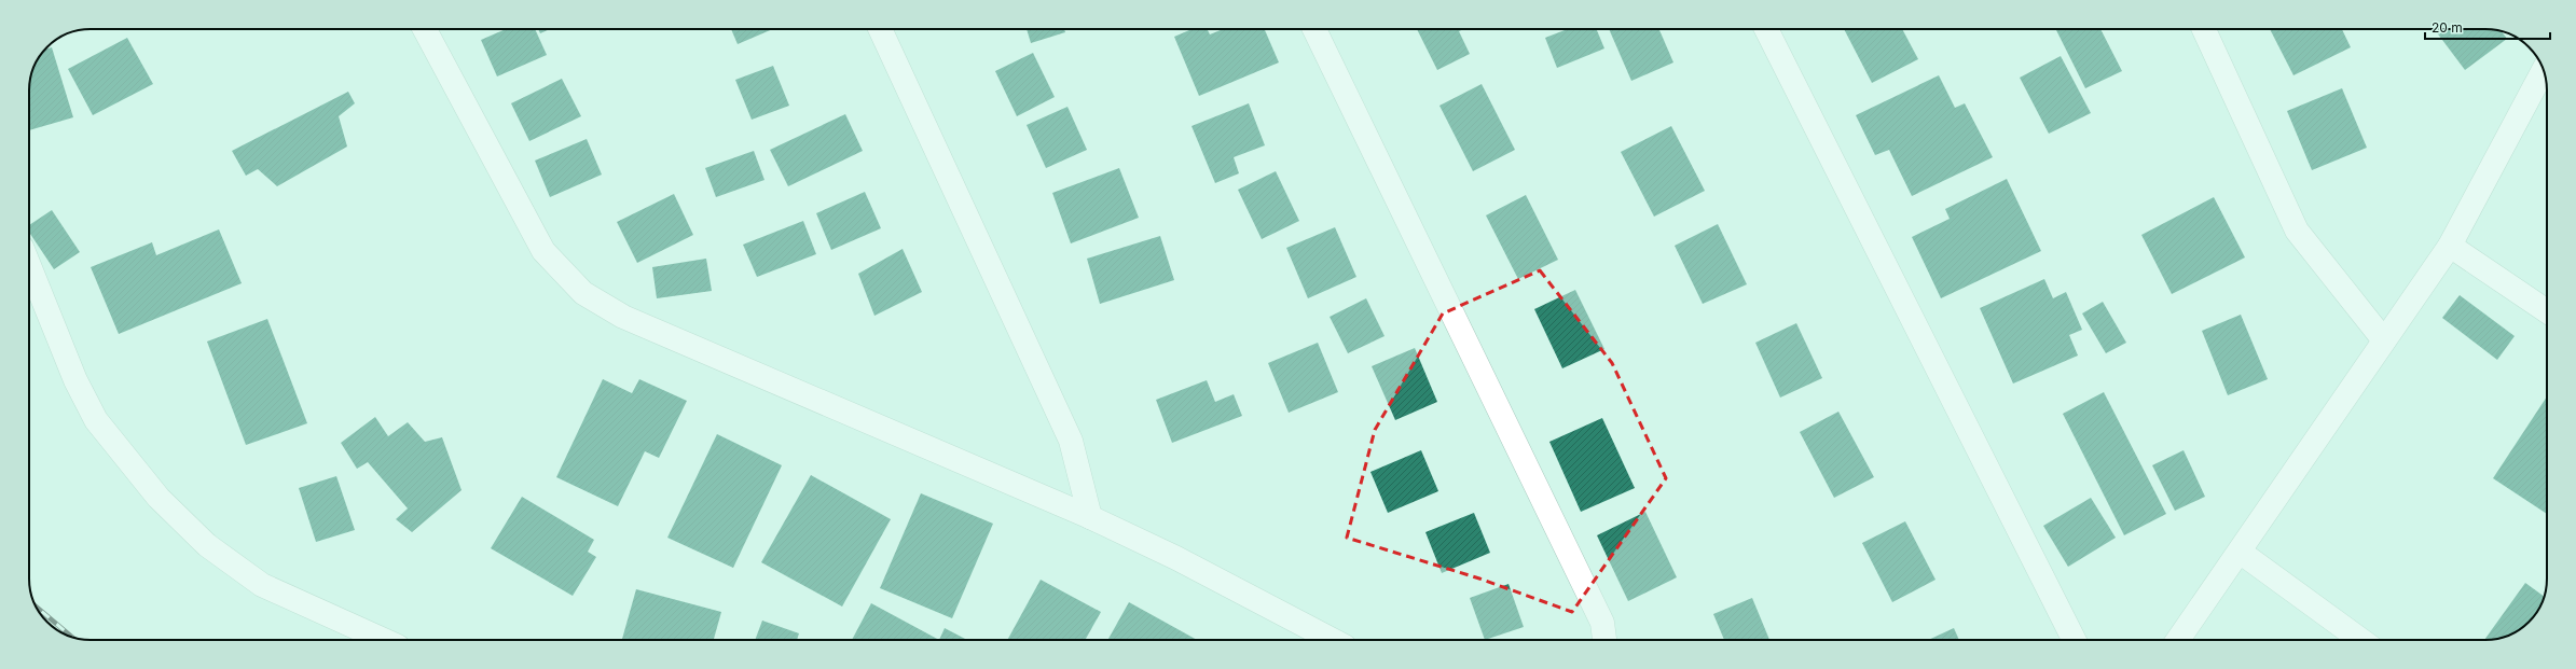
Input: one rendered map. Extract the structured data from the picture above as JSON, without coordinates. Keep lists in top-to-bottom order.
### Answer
{
  "scale_bar": "20 m"
}
